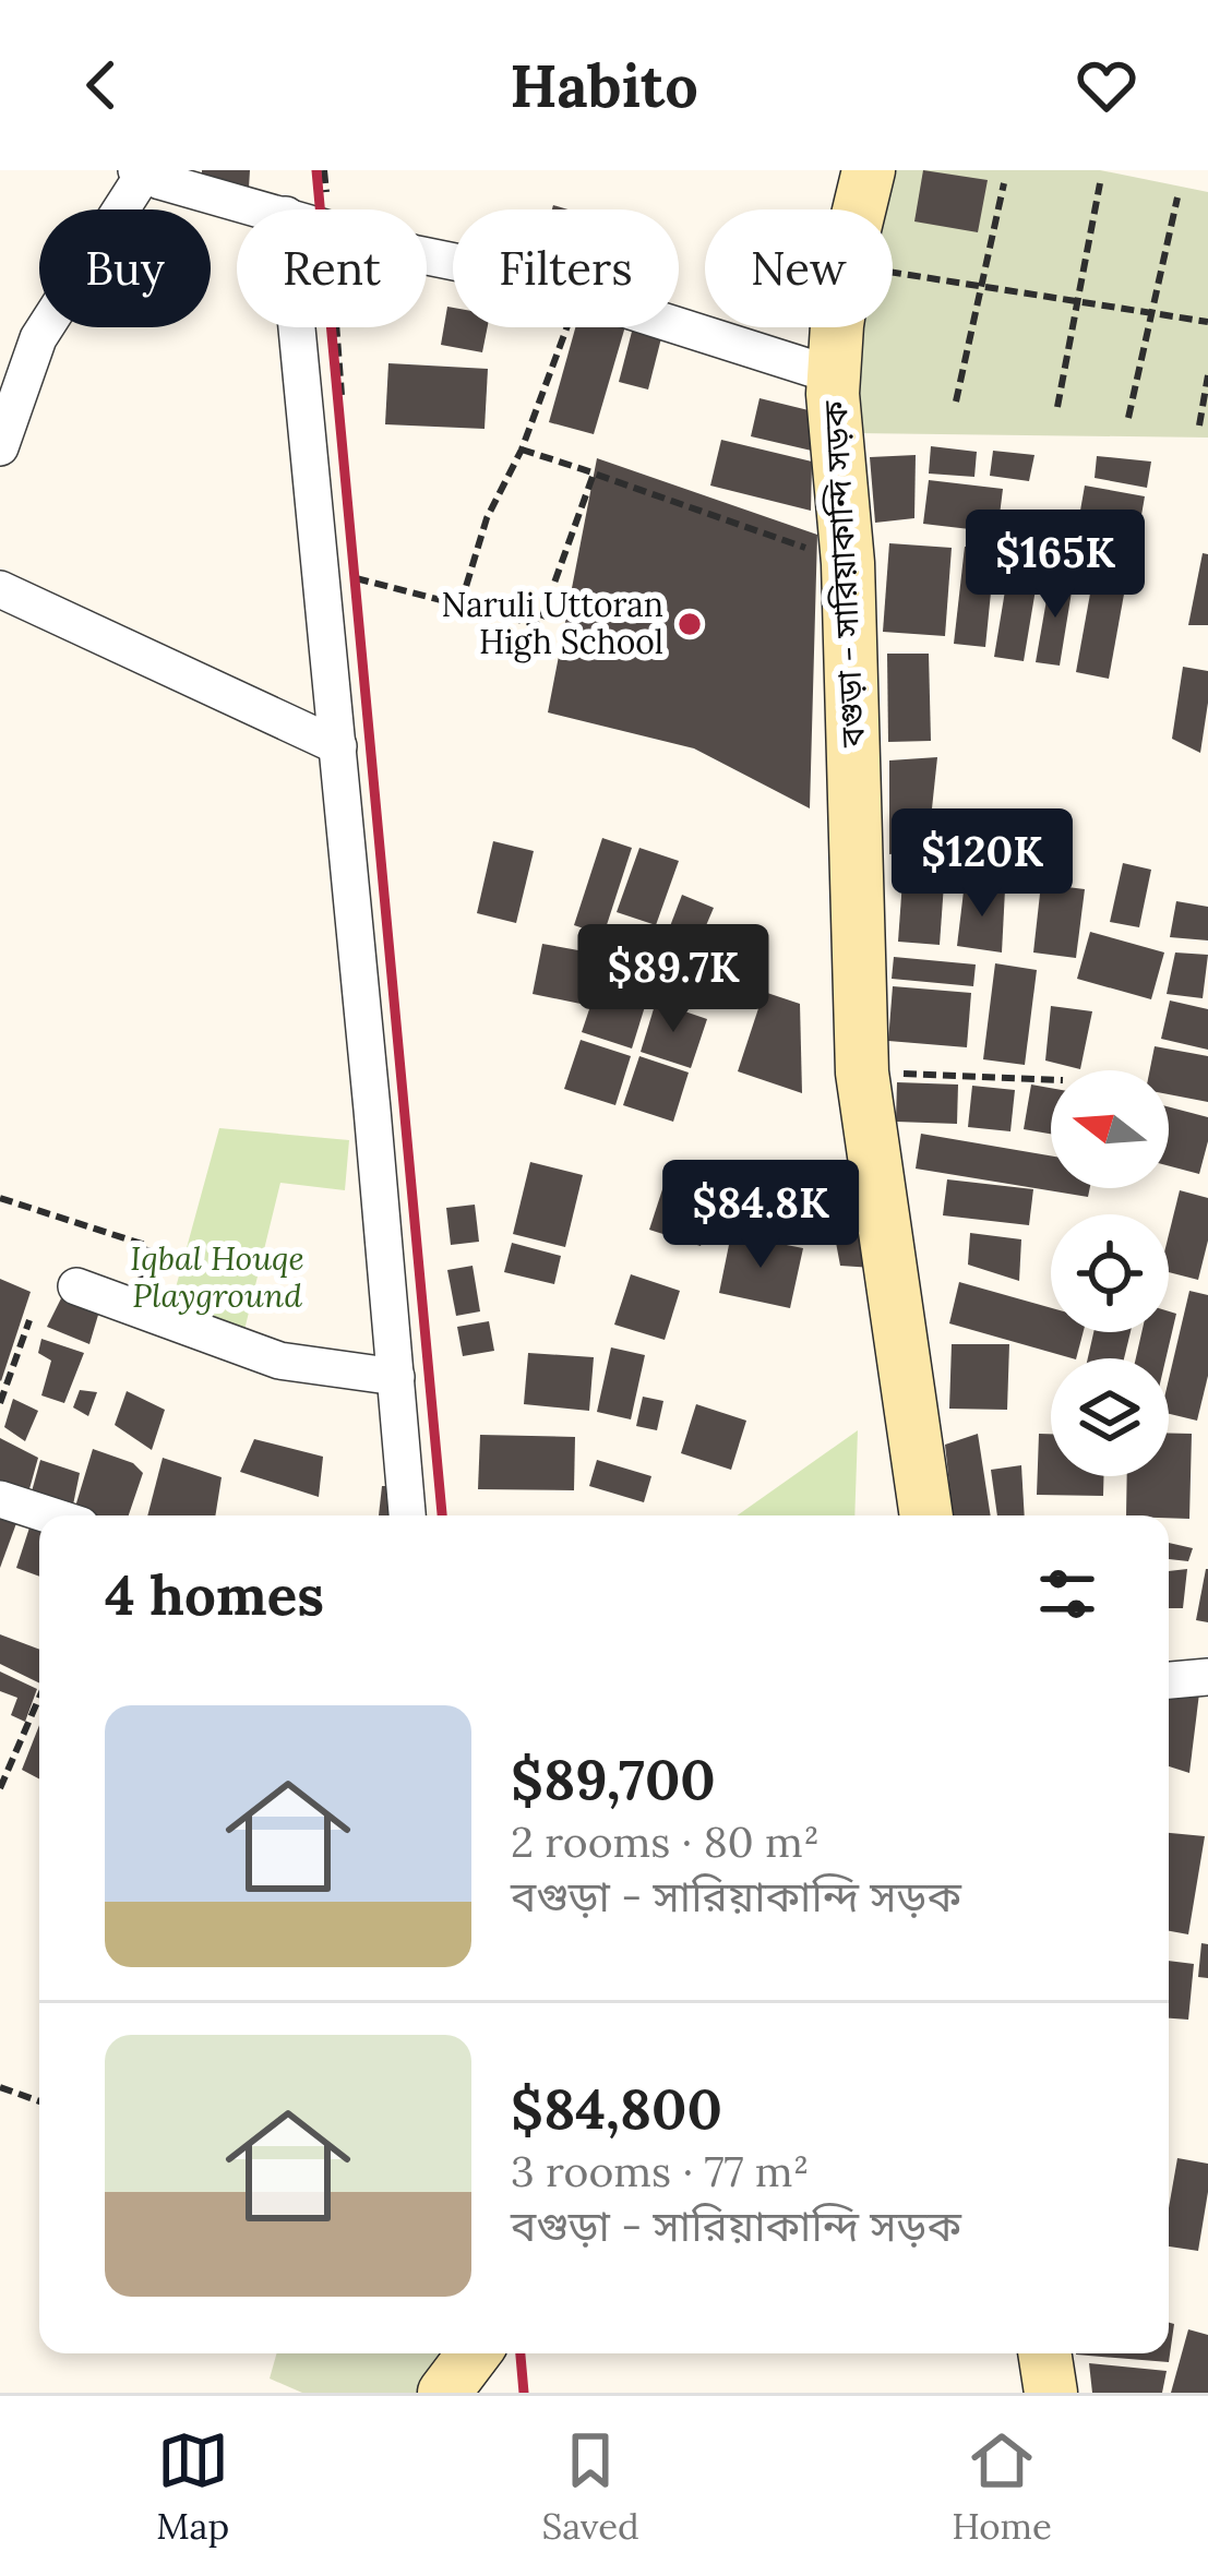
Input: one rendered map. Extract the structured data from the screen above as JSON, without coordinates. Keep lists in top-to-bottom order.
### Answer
{
  "streets": {
    "main road": ["বগুড়া - সারিয়াকান্দি সড়ক"]
  },
  "parks": ["Iqbal Houqe Playground"],
  "places": ["Naruli Uttoran High School"],
  "north": "left",
  "page": {
    "header": "Habito",
    "chip": [
      "Buy",
      "Rent",
      "Filters",
      "New"
    ],
    "price": [
      "$165K",
      "$120K",
      "$89.7K",
      "$84.8K"
    ],
    "heading": "4 homes",
    "list": [
      {
        "name": "$89,700",
        "note": "2 rooms · 80 m² · বগুড়া - সারিয়াকান্দি সড়ক"
      },
      {
        "name": "$84,800",
        "note": "3 rooms · 77 m² · বগুড়া - সারিয়াকান্দি সড়ক"
      }
    ],
    "tabs": ["Map", "Saved", "Home"]
  }
}
